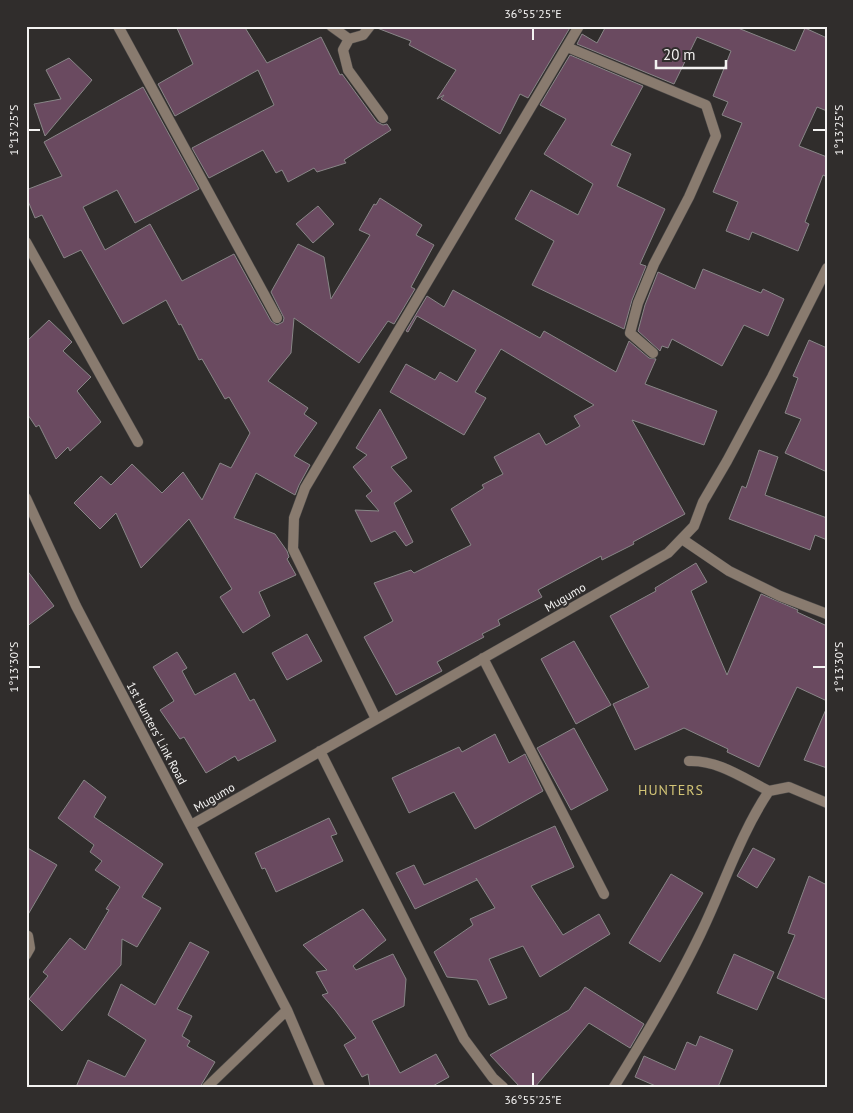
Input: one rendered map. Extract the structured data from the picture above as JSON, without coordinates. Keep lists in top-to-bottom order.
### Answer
{
  "streets": {
    "street": ["Mugumo", "1st Hunters' Link Road"]
  },
  "crossings": [
    ["Mugumo", "1st Hunters' Link Road"]
  ],
  "districts": ["HUNTERS"],
  "scale_bar": "20 m",
  "coordinates": ["36°55'25\"E", "1°13'25\"S", "1°13'30\"S"]
}
